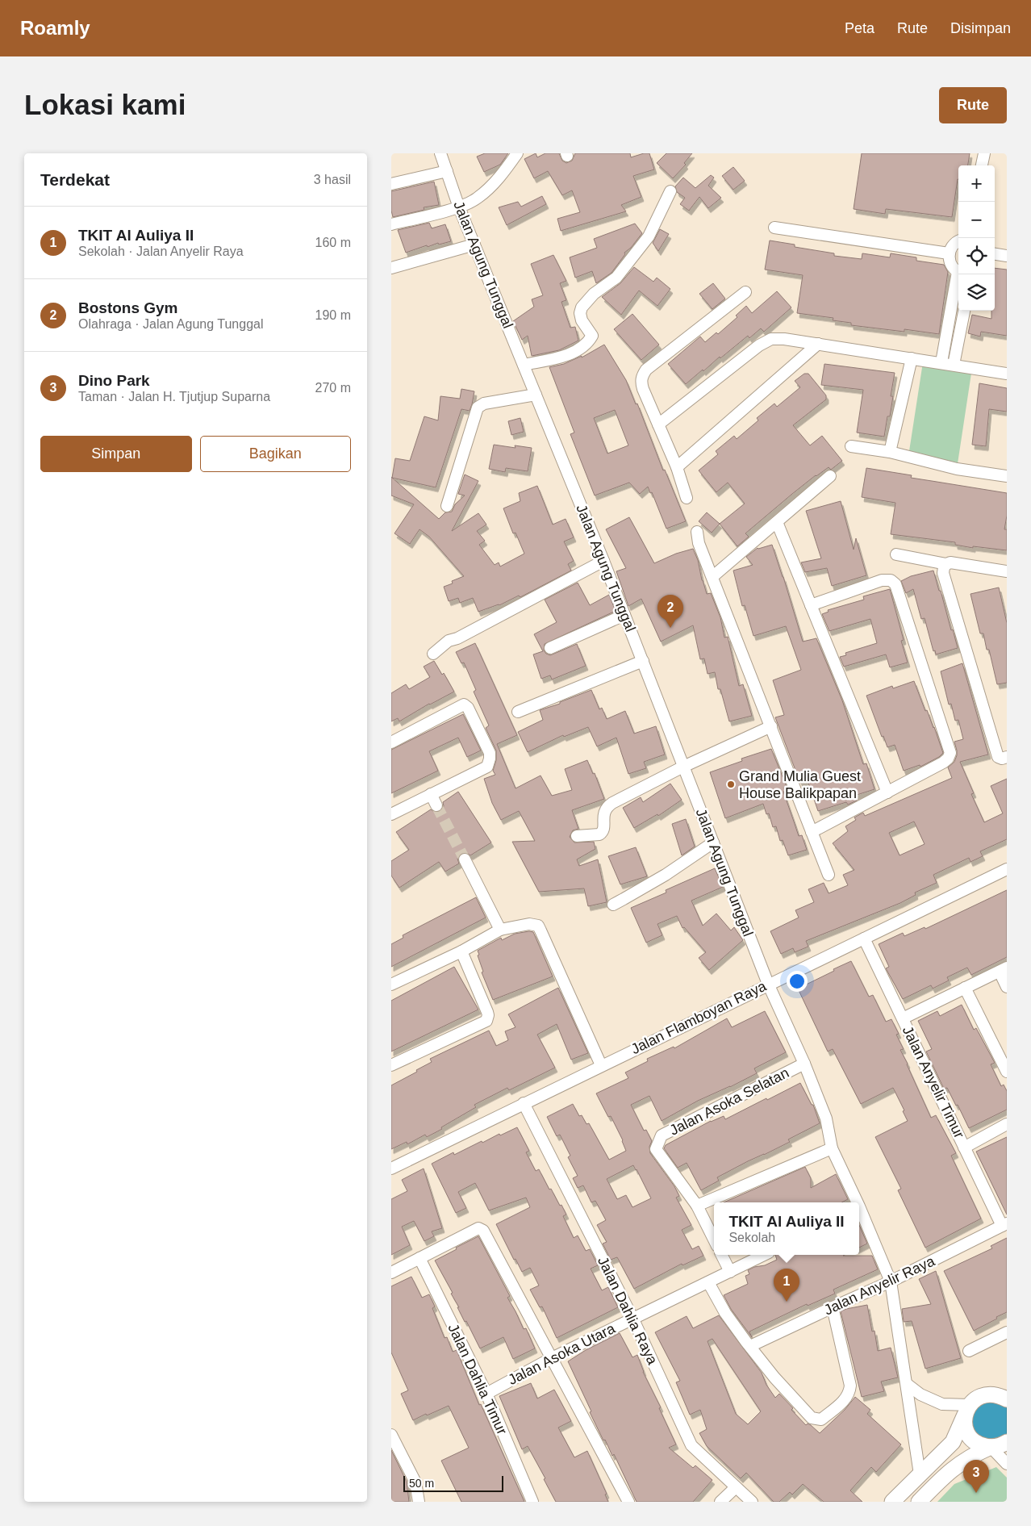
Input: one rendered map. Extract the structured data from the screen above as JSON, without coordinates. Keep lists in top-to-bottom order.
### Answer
{
  "streets": {
    "street": [
      "Jalan Agung Tunggal",
      "Jalan Flamboyan Raya",
      "Jalan Anyelir Timur",
      "Jalan Asoka Selatan",
      "Jalan Anyelir Raya",
      "Jalan Dahlia Raya",
      "Jalan Asoka Utara",
      "Jalan Dahlia Timur"
    ]
  },
  "crossings": [
    ["Jalan Agung Tunggal", "Jalan Flamboyan Raya"],
    ["Jalan Agung Tunggal", "Jalan Asoka Selatan"],
    ["Jalan Agung Tunggal", "Jalan Anyelir Raya"],
    ["Jalan Flamboyan Raya", "Jalan Anyelir Timur"],
    ["Jalan Flamboyan Raya", "Jalan Dahlia Raya"],
    ["Jalan Anyelir Timur", "Jalan Anyelir Raya"],
    ["Jalan Dahlia Raya", "Jalan Asoka Utara"],
    ["Jalan Asoka Utara", "Jalan Dahlia Timur"]
  ],
  "places": ["Grand Mulia Guest House Balikpapan"],
  "scale_bar": "50 m",
  "page": {
    "header": "Roamly",
    "nav": ["Peta", "Rute", "Disimpan"],
    "buttons": [
      "Rute",
      ["Simpan", "Bagikan"]
    ],
    "title": "Lokasi kami",
    "heading": ["Terdekat", "3 hasil"],
    "map_buttons": ["+", "−"],
    "list": [
      {
        "mark": "1",
        "name": "TKIT Al Auliya II",
        "note": "Sekolah · Jalan Anyelir Raya",
        "value": "160 m"
      },
      {
        "mark": "2",
        "name": "Bostons Gym",
        "note": "Olahraga · Jalan Agung Tunggal",
        "value": "190 m"
      },
      {
        "mark": "3",
        "name": "Dino Park",
        "note": "Taman · Jalan H. Tjutjup Suparna",
        "value": "270 m"
      }
    ],
    "pins": ["2", "1", "3"],
    "popup": ["TKIT Al Auliya II", "Sekolah"],
    "scale": "50 m"
  }
}
